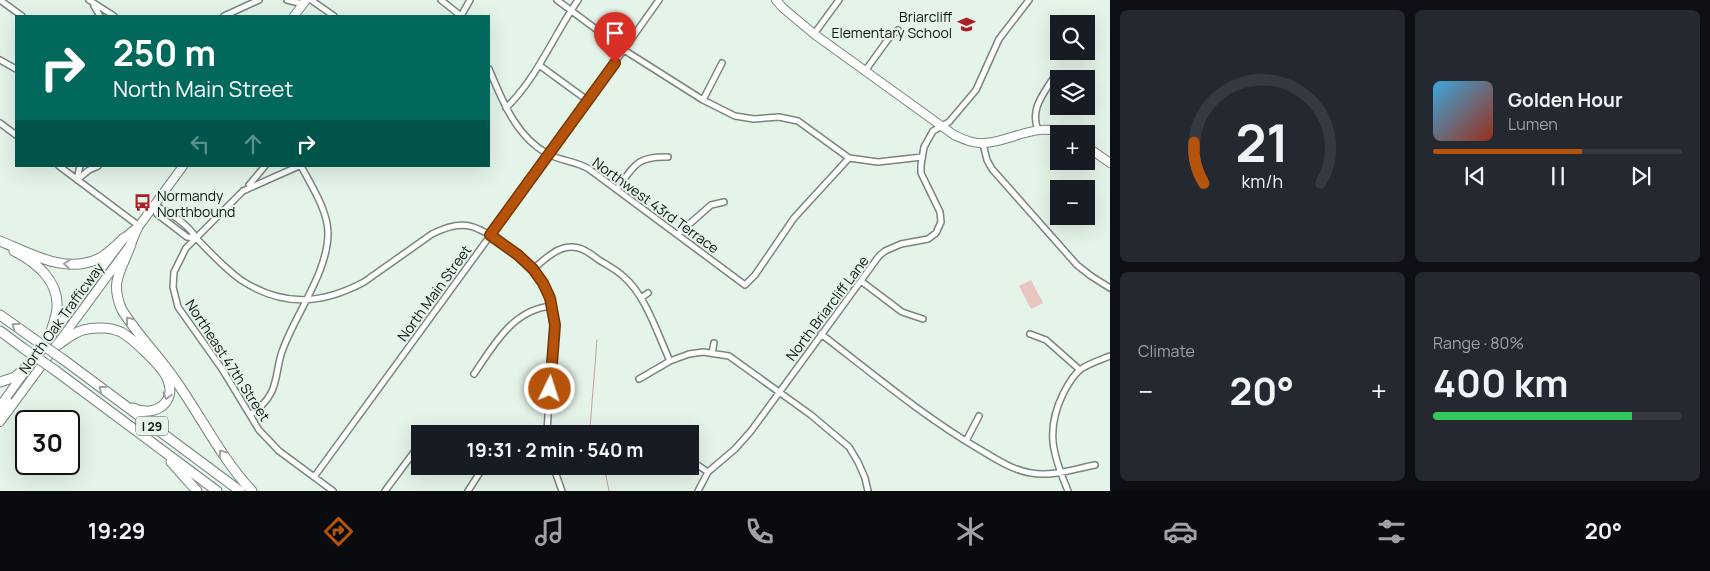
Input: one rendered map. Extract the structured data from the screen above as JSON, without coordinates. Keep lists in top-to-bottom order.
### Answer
{
  "streets": {
    "highway": ["I 29"],
    "main road": ["North Oak Trafficway"],
    "street": [
      "Northwest 43rd Terrace",
      "North Main Street",
      "North Briarcliff Lane",
      "Northeast 47th Street"
    ]
  },
  "crossings": [
    ["Northwest 43rd Terrace", "North Main Street"],
    ["North Main Street", "Northeast 47th Street"]
  ],
  "places": {
    "school or university": ["Briarcliff Elementary School"],
    "bus stop": ["Normandy Northbound"]
  },
  "page": {
    "map_buttons": ["+", "−"],
    "turn": ["250 m", "North Main Street"],
    "song": ["Golden Hour", "Lumen"],
    "tile": [
      "Climate",
      ["Range · 80%", "400 km"]
    ],
    "heat": ["−", "20°", "+"],
    "limit": "30",
    "trip": "19:31 · 2 min · 540 m",
    "tabs": ["19:29", "20°"],
    "gauge": ["21", "km/h"]
  }
}
